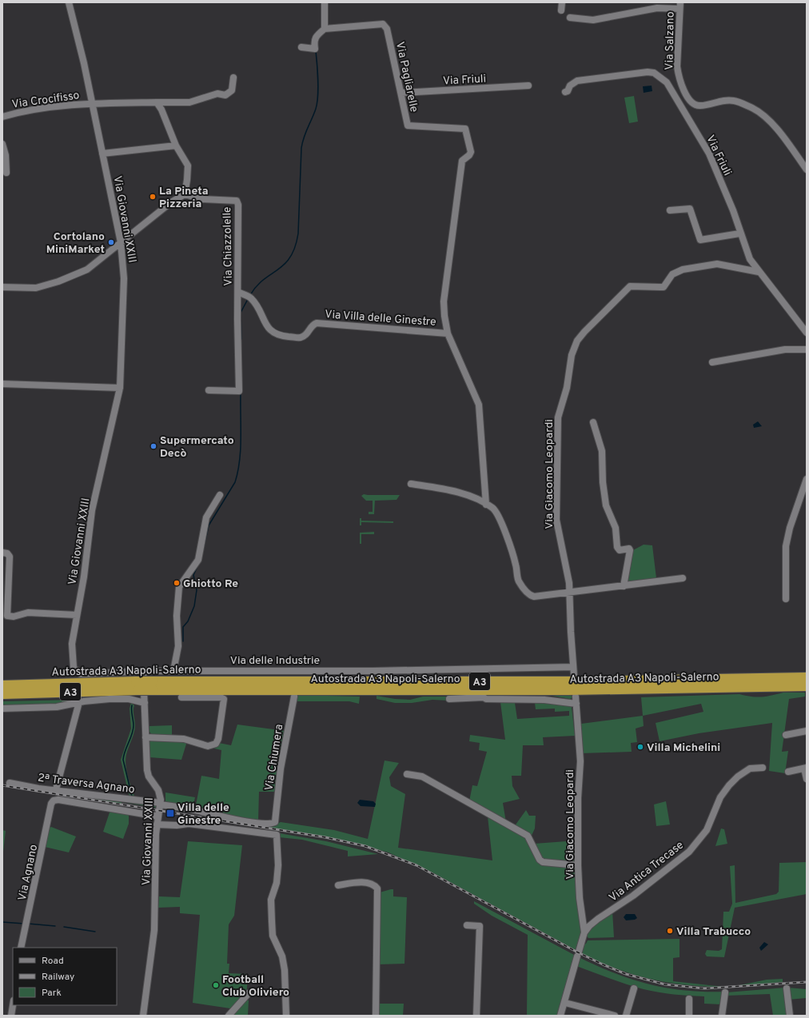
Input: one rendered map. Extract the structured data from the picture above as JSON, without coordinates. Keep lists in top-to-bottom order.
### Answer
{
  "streets": {
    "highway": ["Autostrada A3 Napoli-Salerno", "A3"],
    "street": [
      "Via Salzano",
      "Via Pagliarelle",
      "Via Friuli",
      "Via Crocifisso",
      "Via Giovanni XXIII",
      "Via Chiazzolelle",
      "Via Villa delle Ginestre",
      "Via Giacomo Leopardi",
      "Via delle Industrie",
      "Via Chiumera",
      "2ª Traversa Agnano",
      "Via Antica Trecase",
      "Via Agnano"
    ]
  },
  "crossings": [
    ["Via Pagliarelle", "Via Friuli"],
    ["Via Pagliarelle", "Via Villa delle Ginestre"],
    ["Via Friuli", "Via Giacomo Leopardi"],
    ["Via Crocifisso", "Via Giovanni XXIII"],
    ["Via Giovanni XXIII", "Via delle Industrie"],
    ["Via Giovanni XXIII", "2ª Traversa Agnano"],
    ["Via Giovanni XXIII", "Via Agnano"],
    ["Via Chiazzolelle", "Via Villa delle Ginestre"],
    ["Via Giacomo Leopardi", "Via delle Industrie"],
    ["Via Giacomo Leopardi", "Via Antica Trecase"],
    ["Via Chiumera", "2ª Traversa Agnano"]
  ],
  "places": {
    "other": [
      "La Pineta Pizzeria",
      "Cortolano MiniMarket",
      "Supermercato Decò",
      "Ghiotto Re",
      "Villa Michelini",
      "Villa Trabucco",
      "Football Club Oliviero"
    ],
    "transit": ["Villa delle Ginestre"]
  },
  "legend": ["Road", "Railway", "Park"]
}
